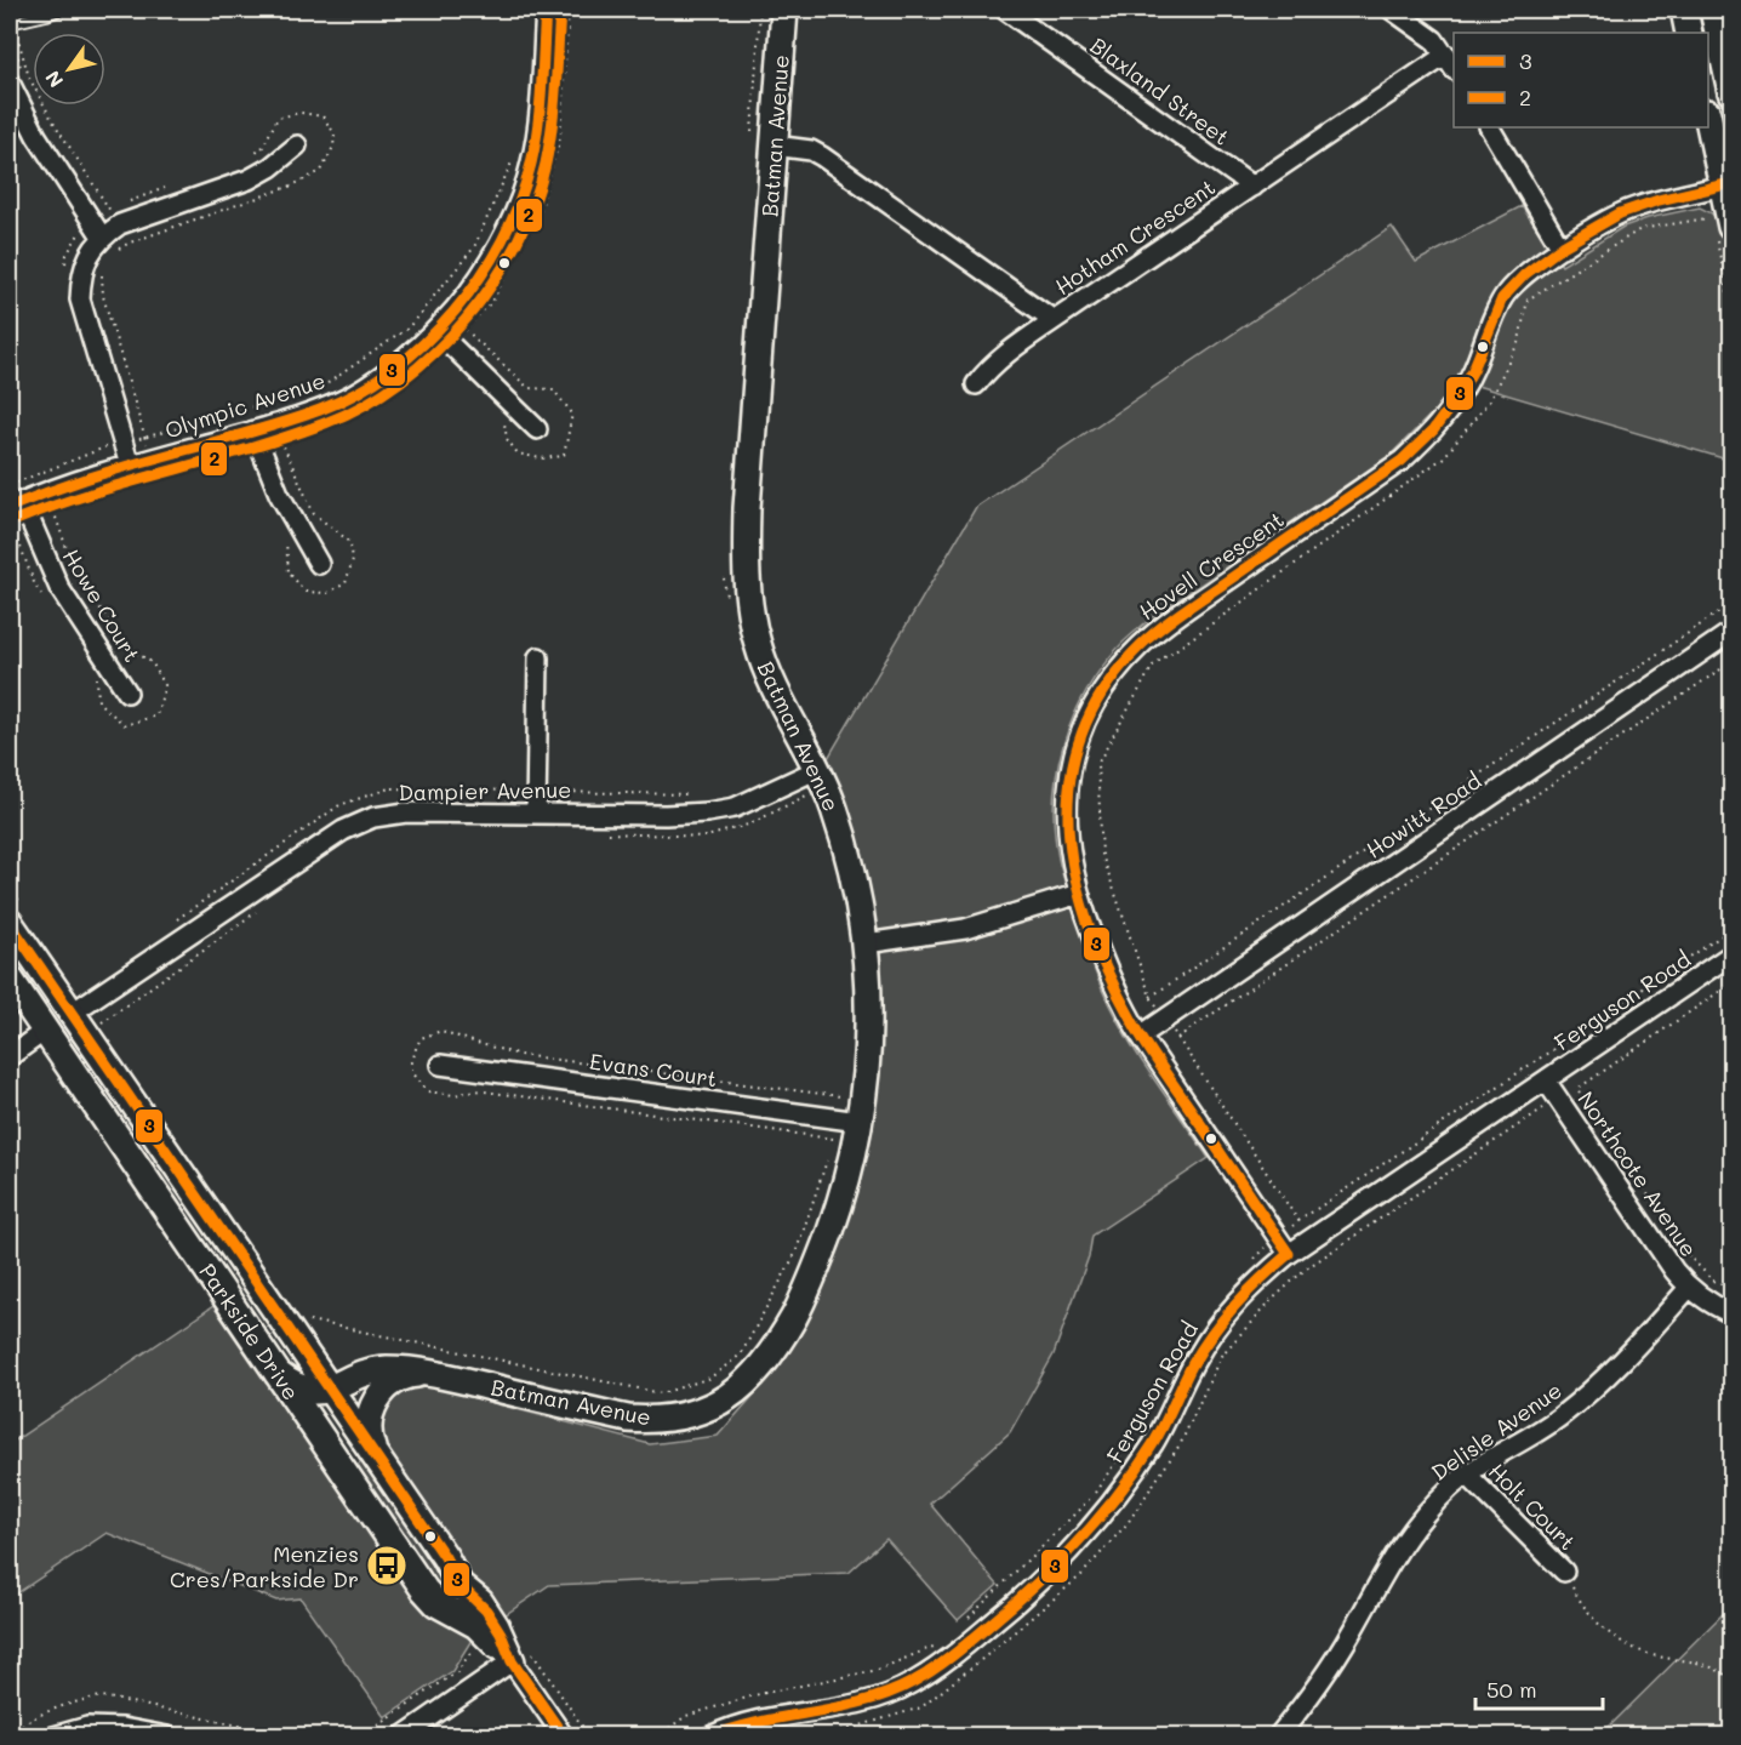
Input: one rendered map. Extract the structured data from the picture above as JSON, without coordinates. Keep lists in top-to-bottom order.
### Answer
{
  "streets": {
    "street": [
      "Blaxland Street",
      "Batman Avenue",
      "Hotham Crescent",
      "Olympic Avenue",
      "Hovell Crescent",
      "Howe Court",
      "Dampier Avenue",
      "Howitt Road",
      "Ferguson Road",
      "Evans Court",
      "Northcote Avenue",
      "Parkside Drive",
      "Delisle Avenue",
      "Holt Court"
    ]
  },
  "crossings": [
    ["Blaxland Street", "Hotham Crescent"],
    ["Batman Avenue", "Hotham Crescent"],
    ["Batman Avenue", "Dampier Avenue"],
    ["Batman Avenue", "Evans Court"],
    ["Batman Avenue", "Parkside Drive"],
    ["Olympic Avenue", "Howe Court"],
    ["Hovell Crescent", "Howitt Road"],
    ["Hovell Crescent", "Ferguson Road"],
    ["Dampier Avenue", "Parkside Drive"],
    ["Ferguson Road", "Northcote Avenue"],
    ["Northcote Avenue", "Delisle Avenue"],
    ["Delisle Avenue", "Holt Court"]
  ],
  "places": {
    "bus stop": ["Menzies Cres/Parkside Dr"]
  },
  "lines": ["transit line 3", "transit line 2"],
  "legend": ["3", "2"],
  "scale_bar": "50 m",
  "north": "bottom left"
}
